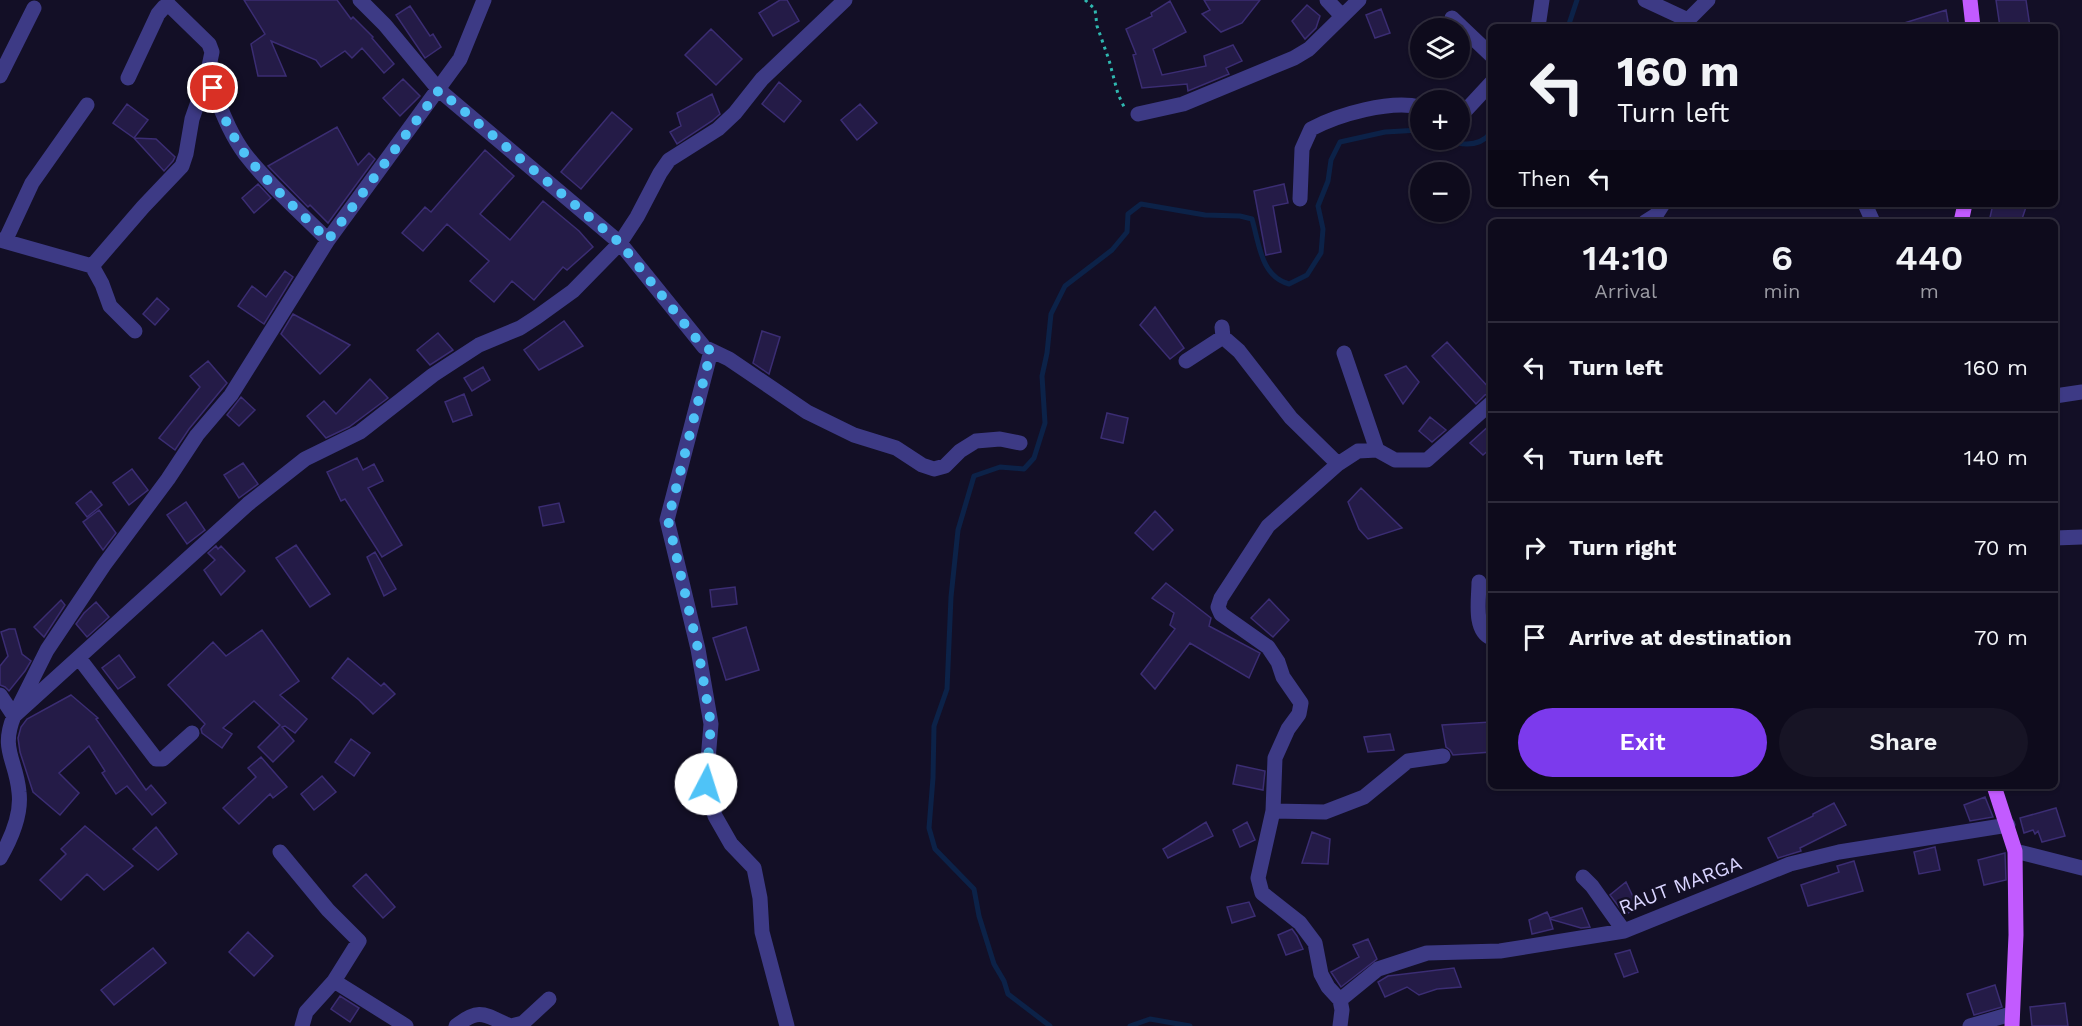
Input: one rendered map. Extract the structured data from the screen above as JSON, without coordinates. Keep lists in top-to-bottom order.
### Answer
{
  "streets": {
    "street": ["RAUT MARGA"]
  },
  "page": {
    "map_buttons": ["+", "−"],
    "turn": ["160 m", "Turn left"],
    "then": "Then",
    "eta": [
      "14:10",
      "Arrival",
      "6",
      "min",
      "440",
      "m"
    ],
    "list": [
      {
        "name": "Turn left",
        "value": "160 m"
      },
      {
        "name": "Turn left",
        "value": "140 m"
      },
      {
        "name": "Turn right",
        "value": "70 m"
      },
      {
        "name": "Arrive at destination",
        "value": "70 m"
      }
    ],
    "buttons": ["Exit", "Share"]
  }
}
